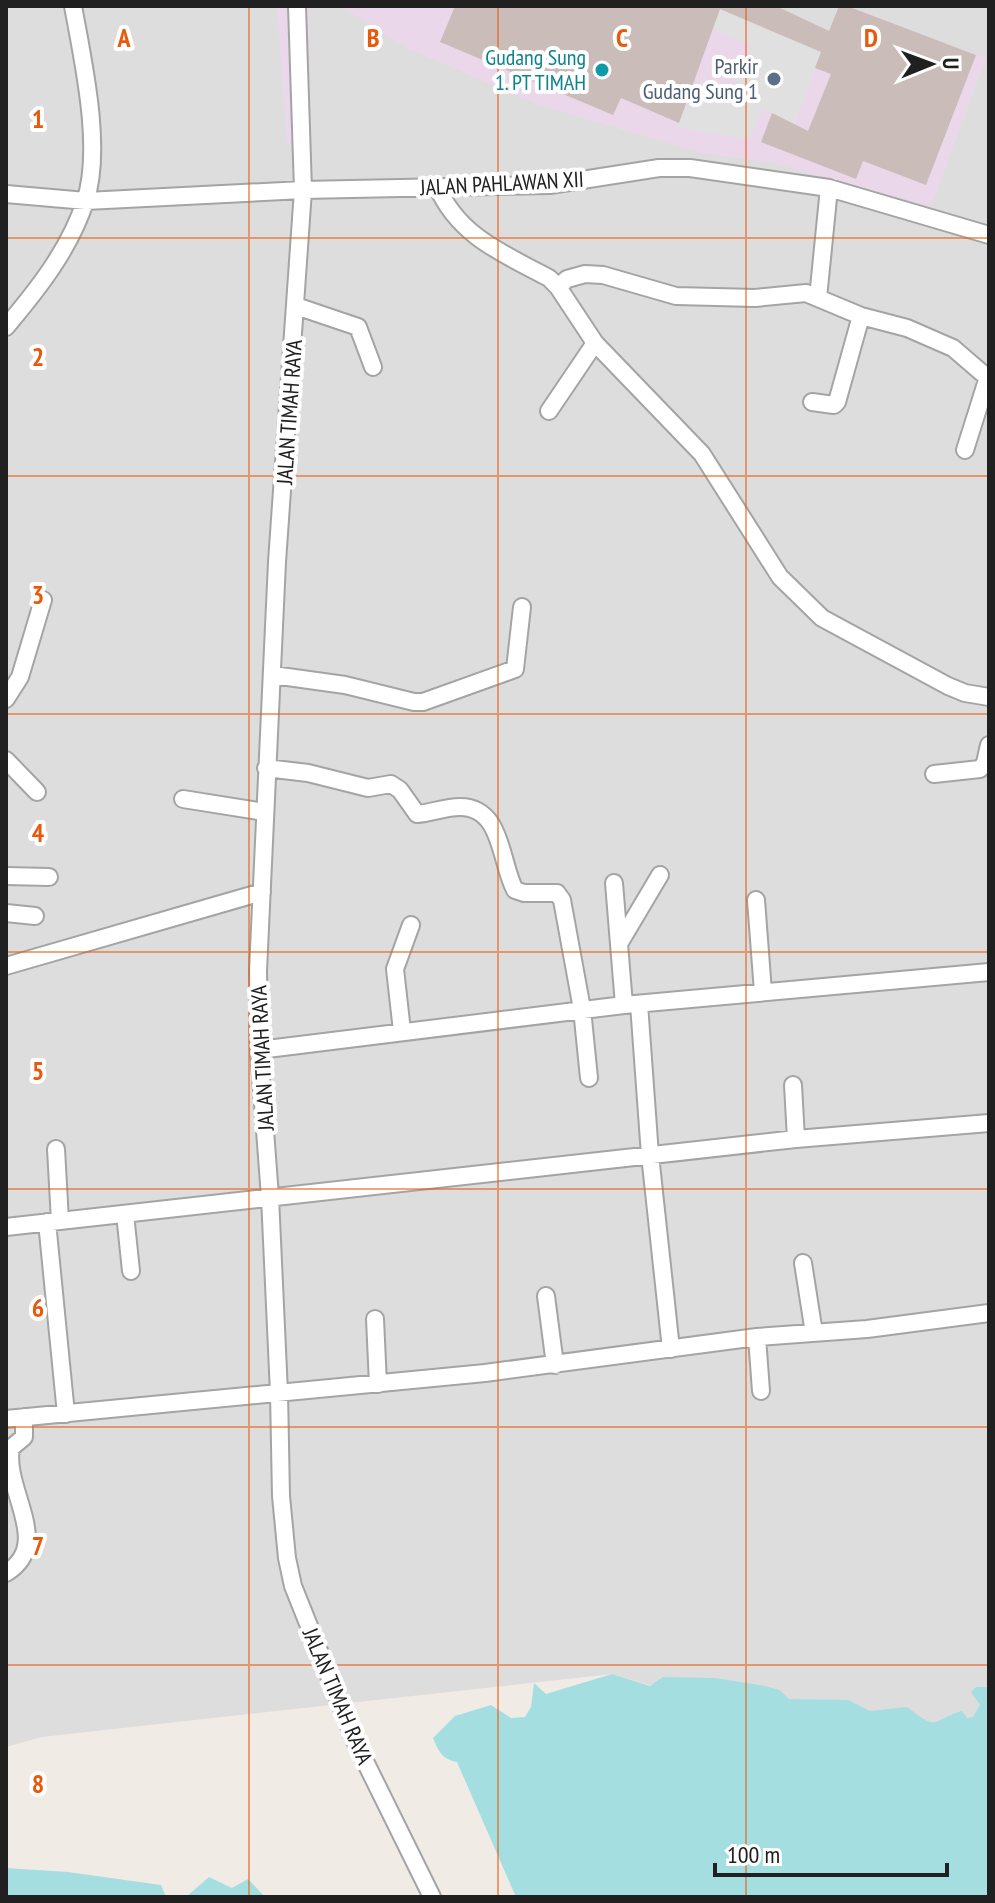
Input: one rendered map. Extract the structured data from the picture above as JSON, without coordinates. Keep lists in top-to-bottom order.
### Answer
{
  "streets": {
    "street": ["JALAN PAHLAWAN XII", "JALAN TIMAH RAYA"]
  },
  "crossings": [
    ["JALAN PAHLAWAN XII", "JALAN TIMAH RAYA"]
  ],
  "places": ["Gudang Sung 1. PT TIMAH", "Parkir Gudang Sung 1"],
  "scale_bar": "100 m",
  "north": "right",
  "grid": {
    "columns": [
      "A",
      "B",
      "C",
      "D"
    ],
    "rows": [
      "1",
      "2",
      "3",
      "4",
      "5",
      "6",
      "7",
      "8"
    ]
  }
}
